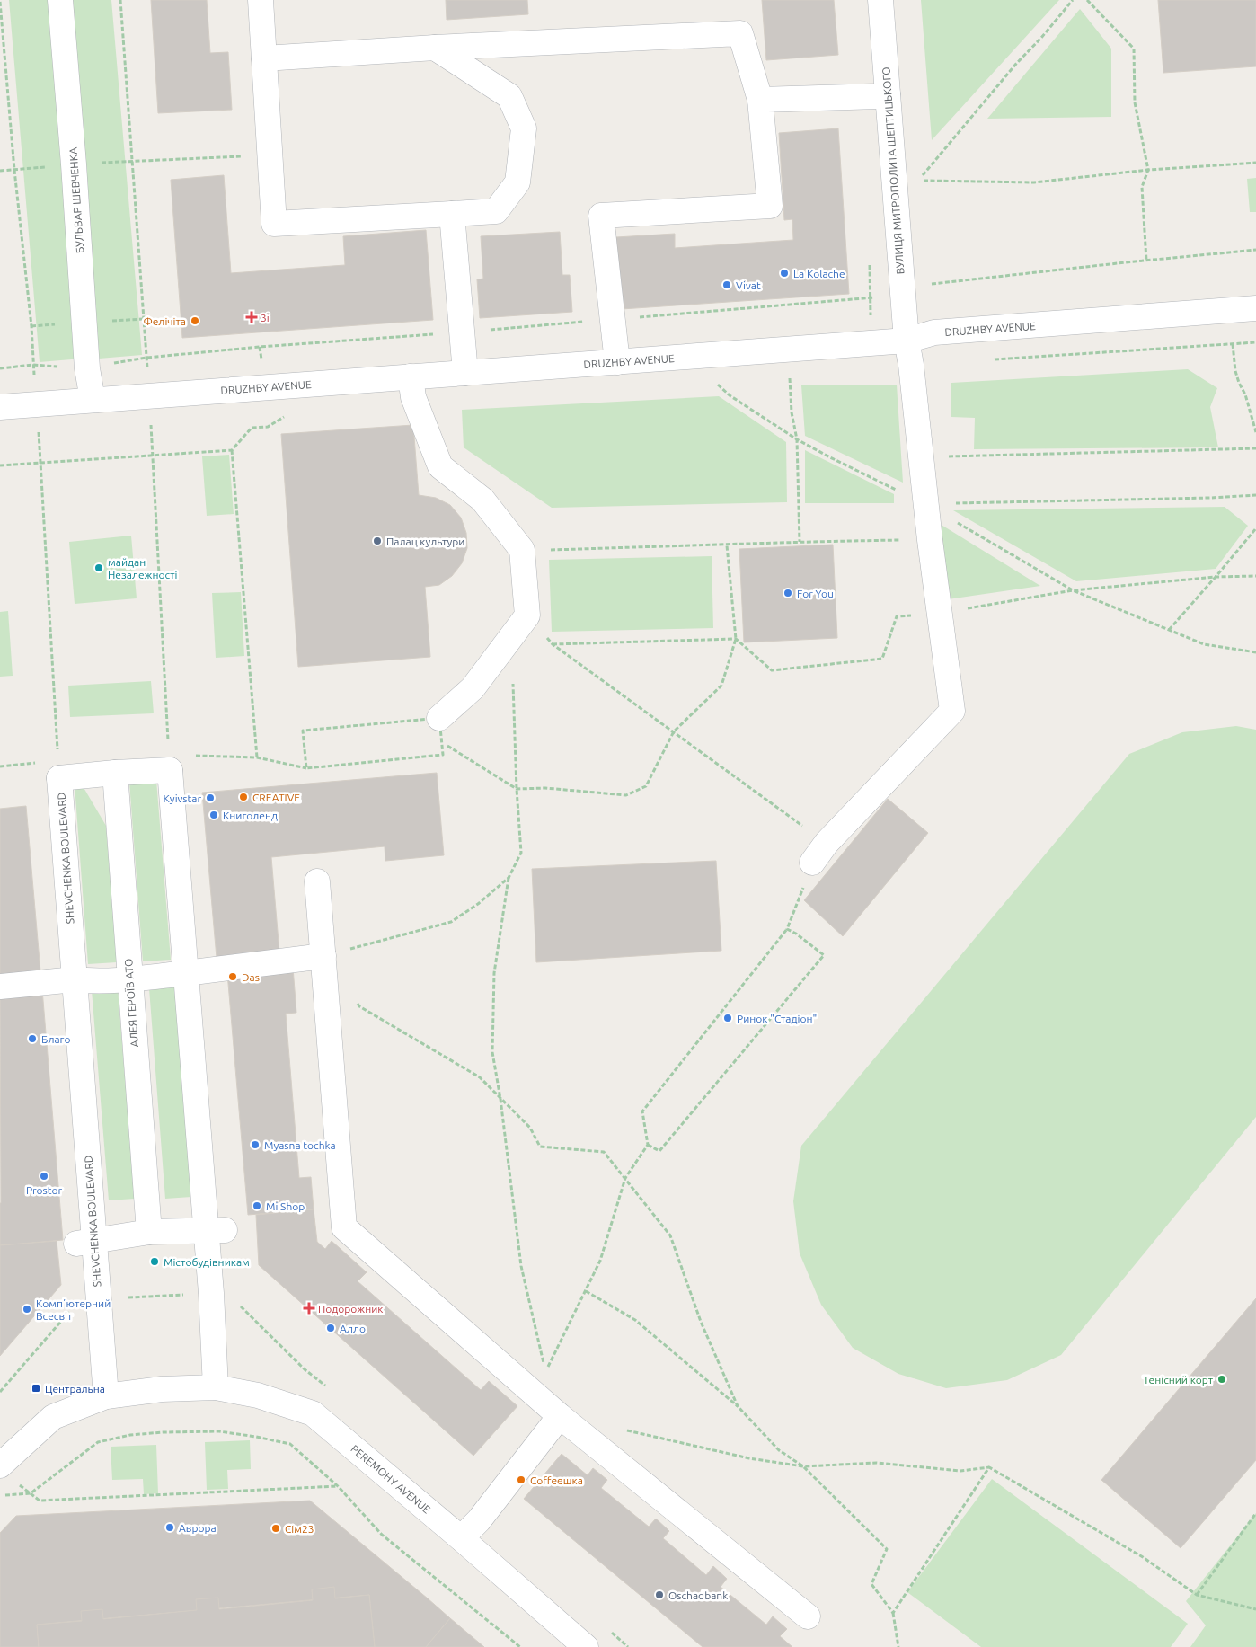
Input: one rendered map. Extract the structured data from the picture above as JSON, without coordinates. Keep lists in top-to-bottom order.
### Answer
{
  "streets": {
    "street": [
      "ВУЛИЦЯ МИТРОПОЛИТА ШЕПТИЦЬКОГО",
      "БУЛЬВАР ШЕВЧЕНКА",
      "DRUZHBY AVENUE",
      "SHEVCHENKA BOULEVARD",
      "АЛЕЯ ГЕРОЇВ АТО",
      "PEREMOHY AVENUE"
    ]
  },
  "crossings": [
    ["ВУЛИЦЯ МИТРОПОЛИТА ШЕПТИЦЬКОГО", "DRUZHBY AVENUE"],
    ["БУЛЬВАР ШЕВЧЕНКА", "DRUZHBY AVENUE"],
    ["SHEVCHENKA BOULEVARD", "АЛЕЯ ГЕРОЇВ АТО"],
    ["SHEVCHENKA BOULEVARD", "PEREMOHY AVENUE"]
  ],
  "places": {
    "other": [
      "La Kolache",
      "Vivat",
      "Фелічіта",
      "Палац культури",
      "майдан Незалежності",
      "For You",
      "CREATIVE",
      "Kyivstar",
      "Книголенд",
      "Das",
      "Ринок \"Стадіон\"",
      "Благо",
      "Myasna tochka",
      "Prostor",
      "Mi Shop",
      "Містобудівникам",
      "Компʼютерний Всесвіт",
      "Алло",
      "Тенісний корт",
      "Coffeeшка",
      "Аврора",
      "Сім23",
      "Oschadbank"
    ],
    "health": ["3i", "Подорожник"],
    "transit": ["Центральна"]
  }
}
